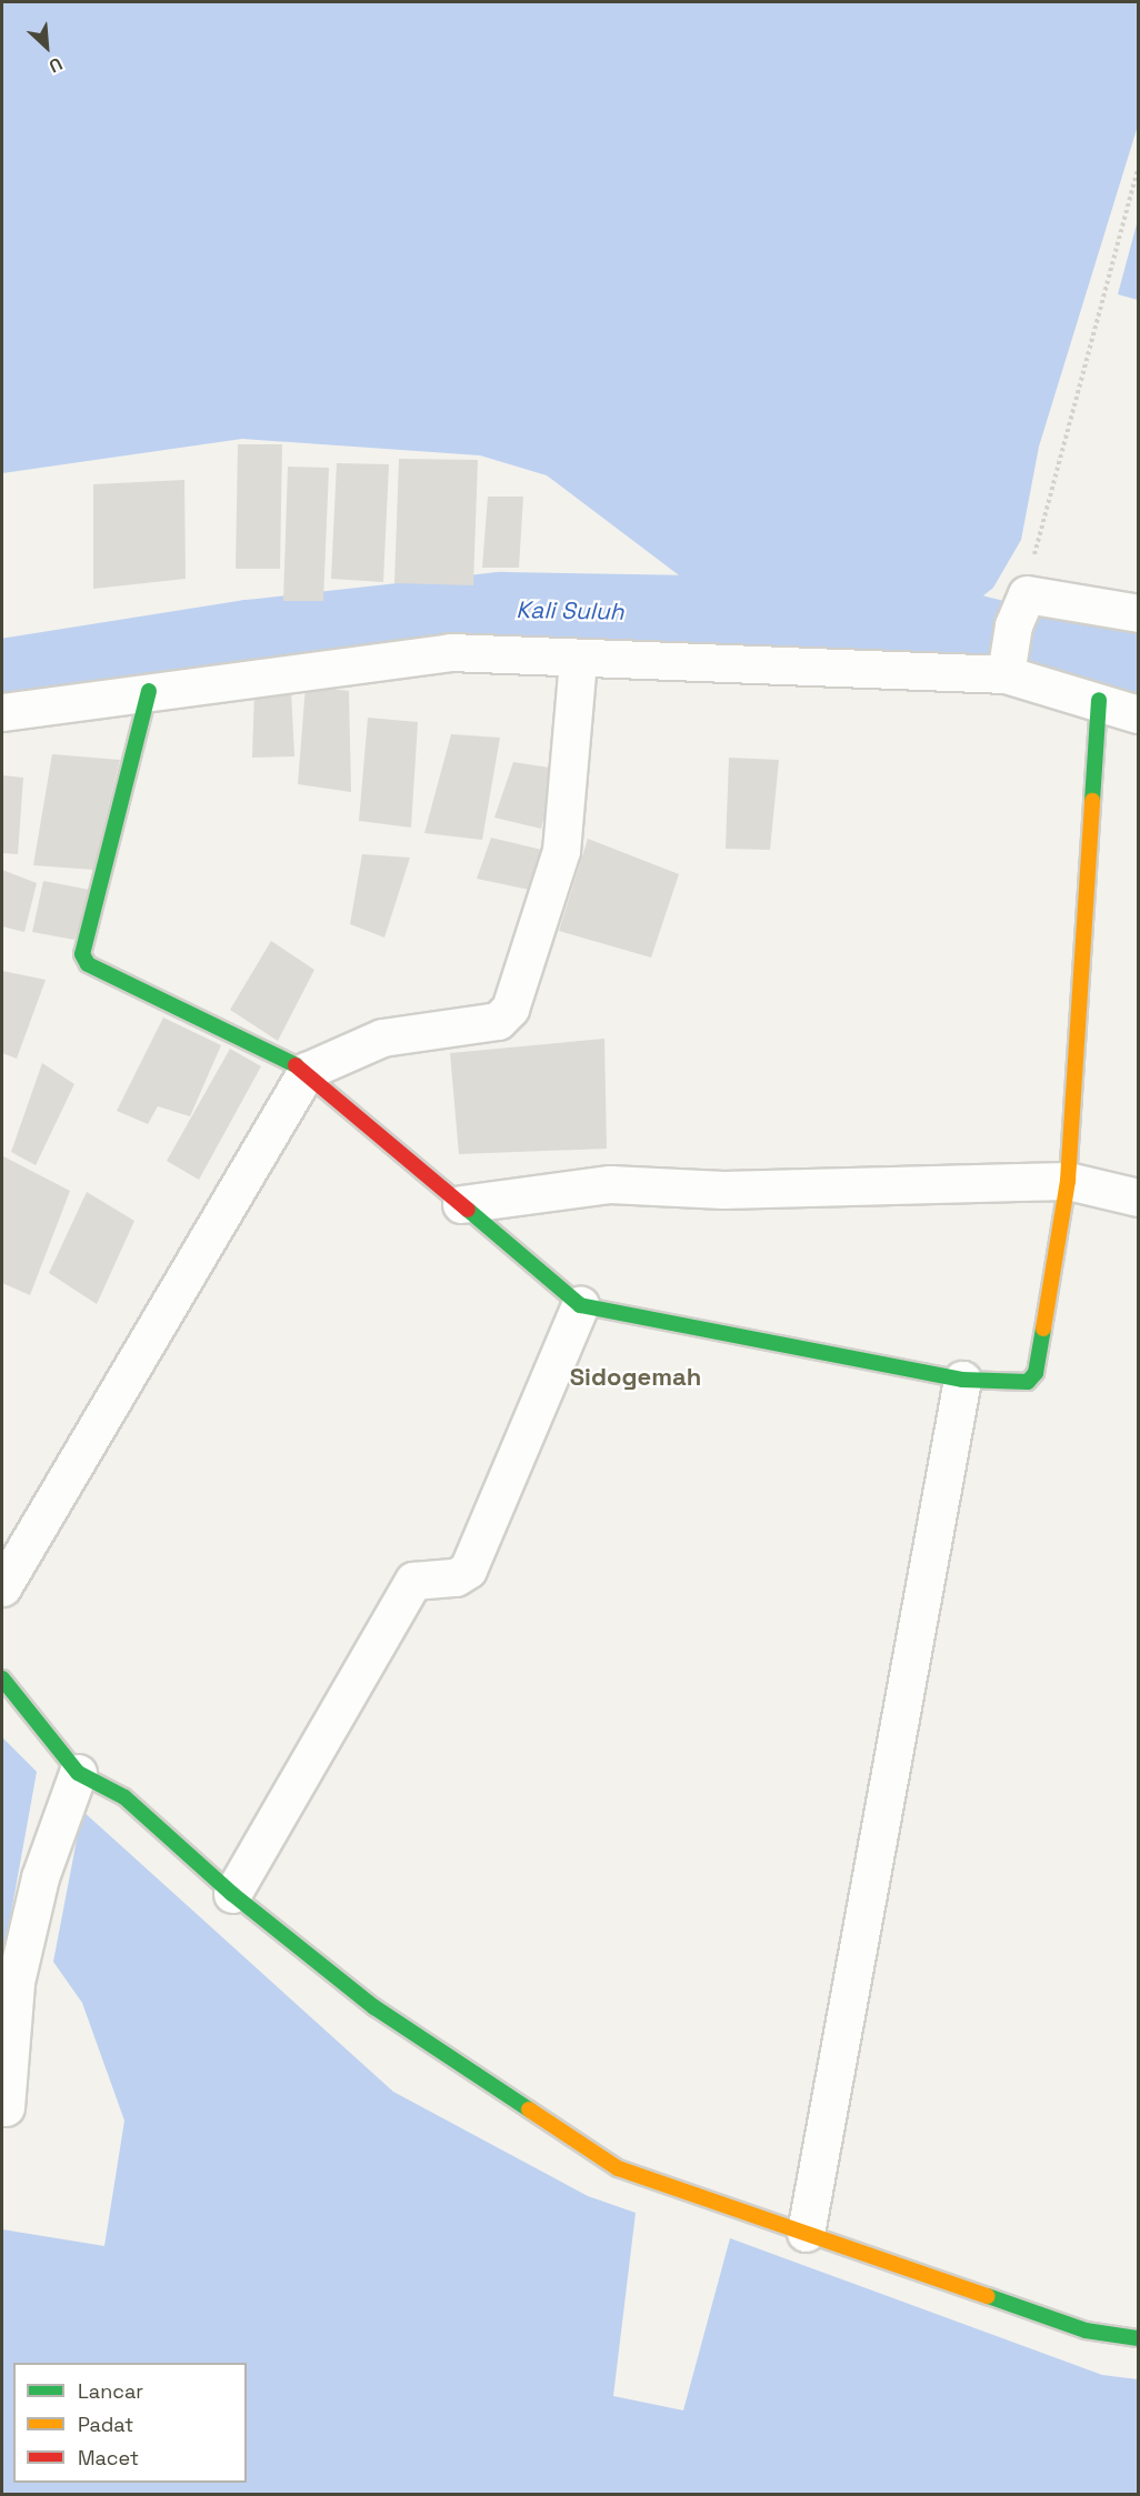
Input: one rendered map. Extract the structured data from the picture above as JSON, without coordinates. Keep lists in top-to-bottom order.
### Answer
{
  "districts": ["Sidogemah"],
  "water": ["Kali Suluh"],
  "legend": ["Lancar", "Padat", "Macet"],
  "north": "bottom right"
}
